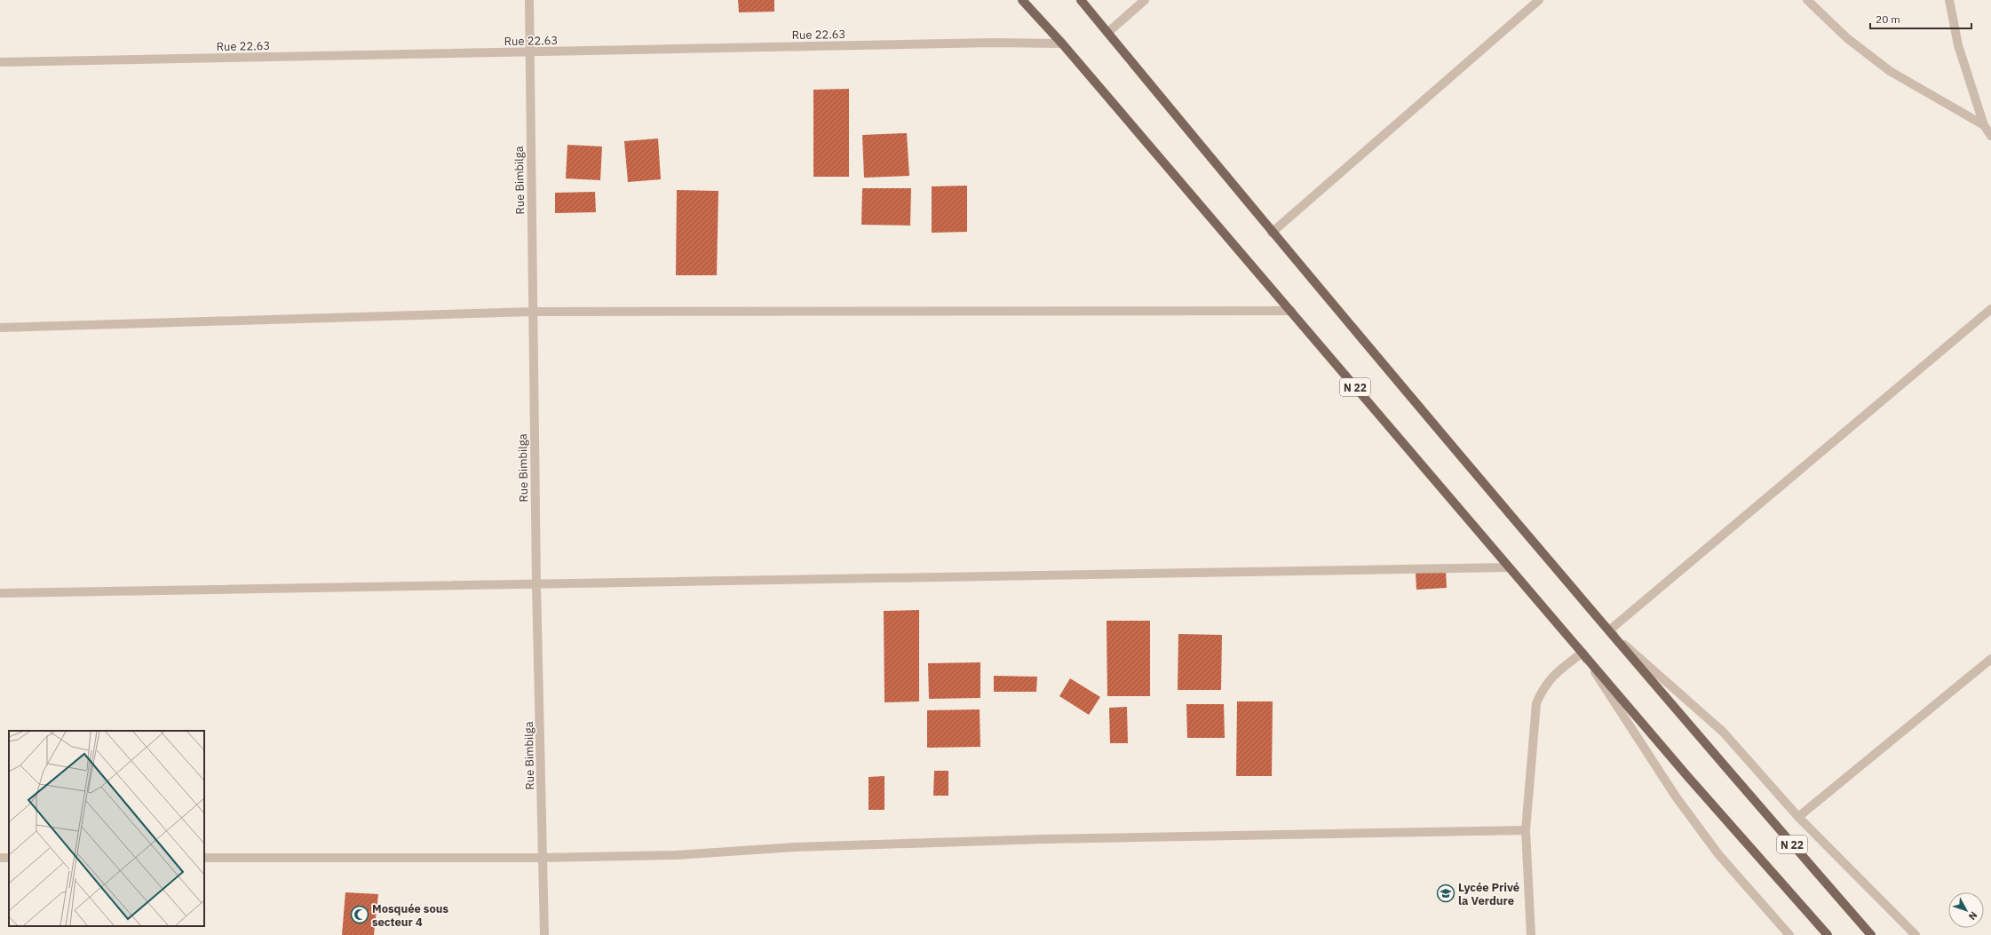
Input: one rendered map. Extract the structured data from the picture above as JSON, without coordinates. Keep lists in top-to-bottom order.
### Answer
{
  "streets": {
    "main road": ["N 22"],
    "street": ["Rue 22.63", "Rue Bimbilga"]
  },
  "crossings": [
    ["Rue 22.63", "Rue Bimbilga"],
    ["Rue 22.63", "N 22"]
  ],
  "places": {
    "school or university": ["Lycée Privé la Verdure"],
    "mosque": ["Mosquée sous secteur 4"]
  },
  "scale_bar": "20 m",
  "north": "bottom right"
}
